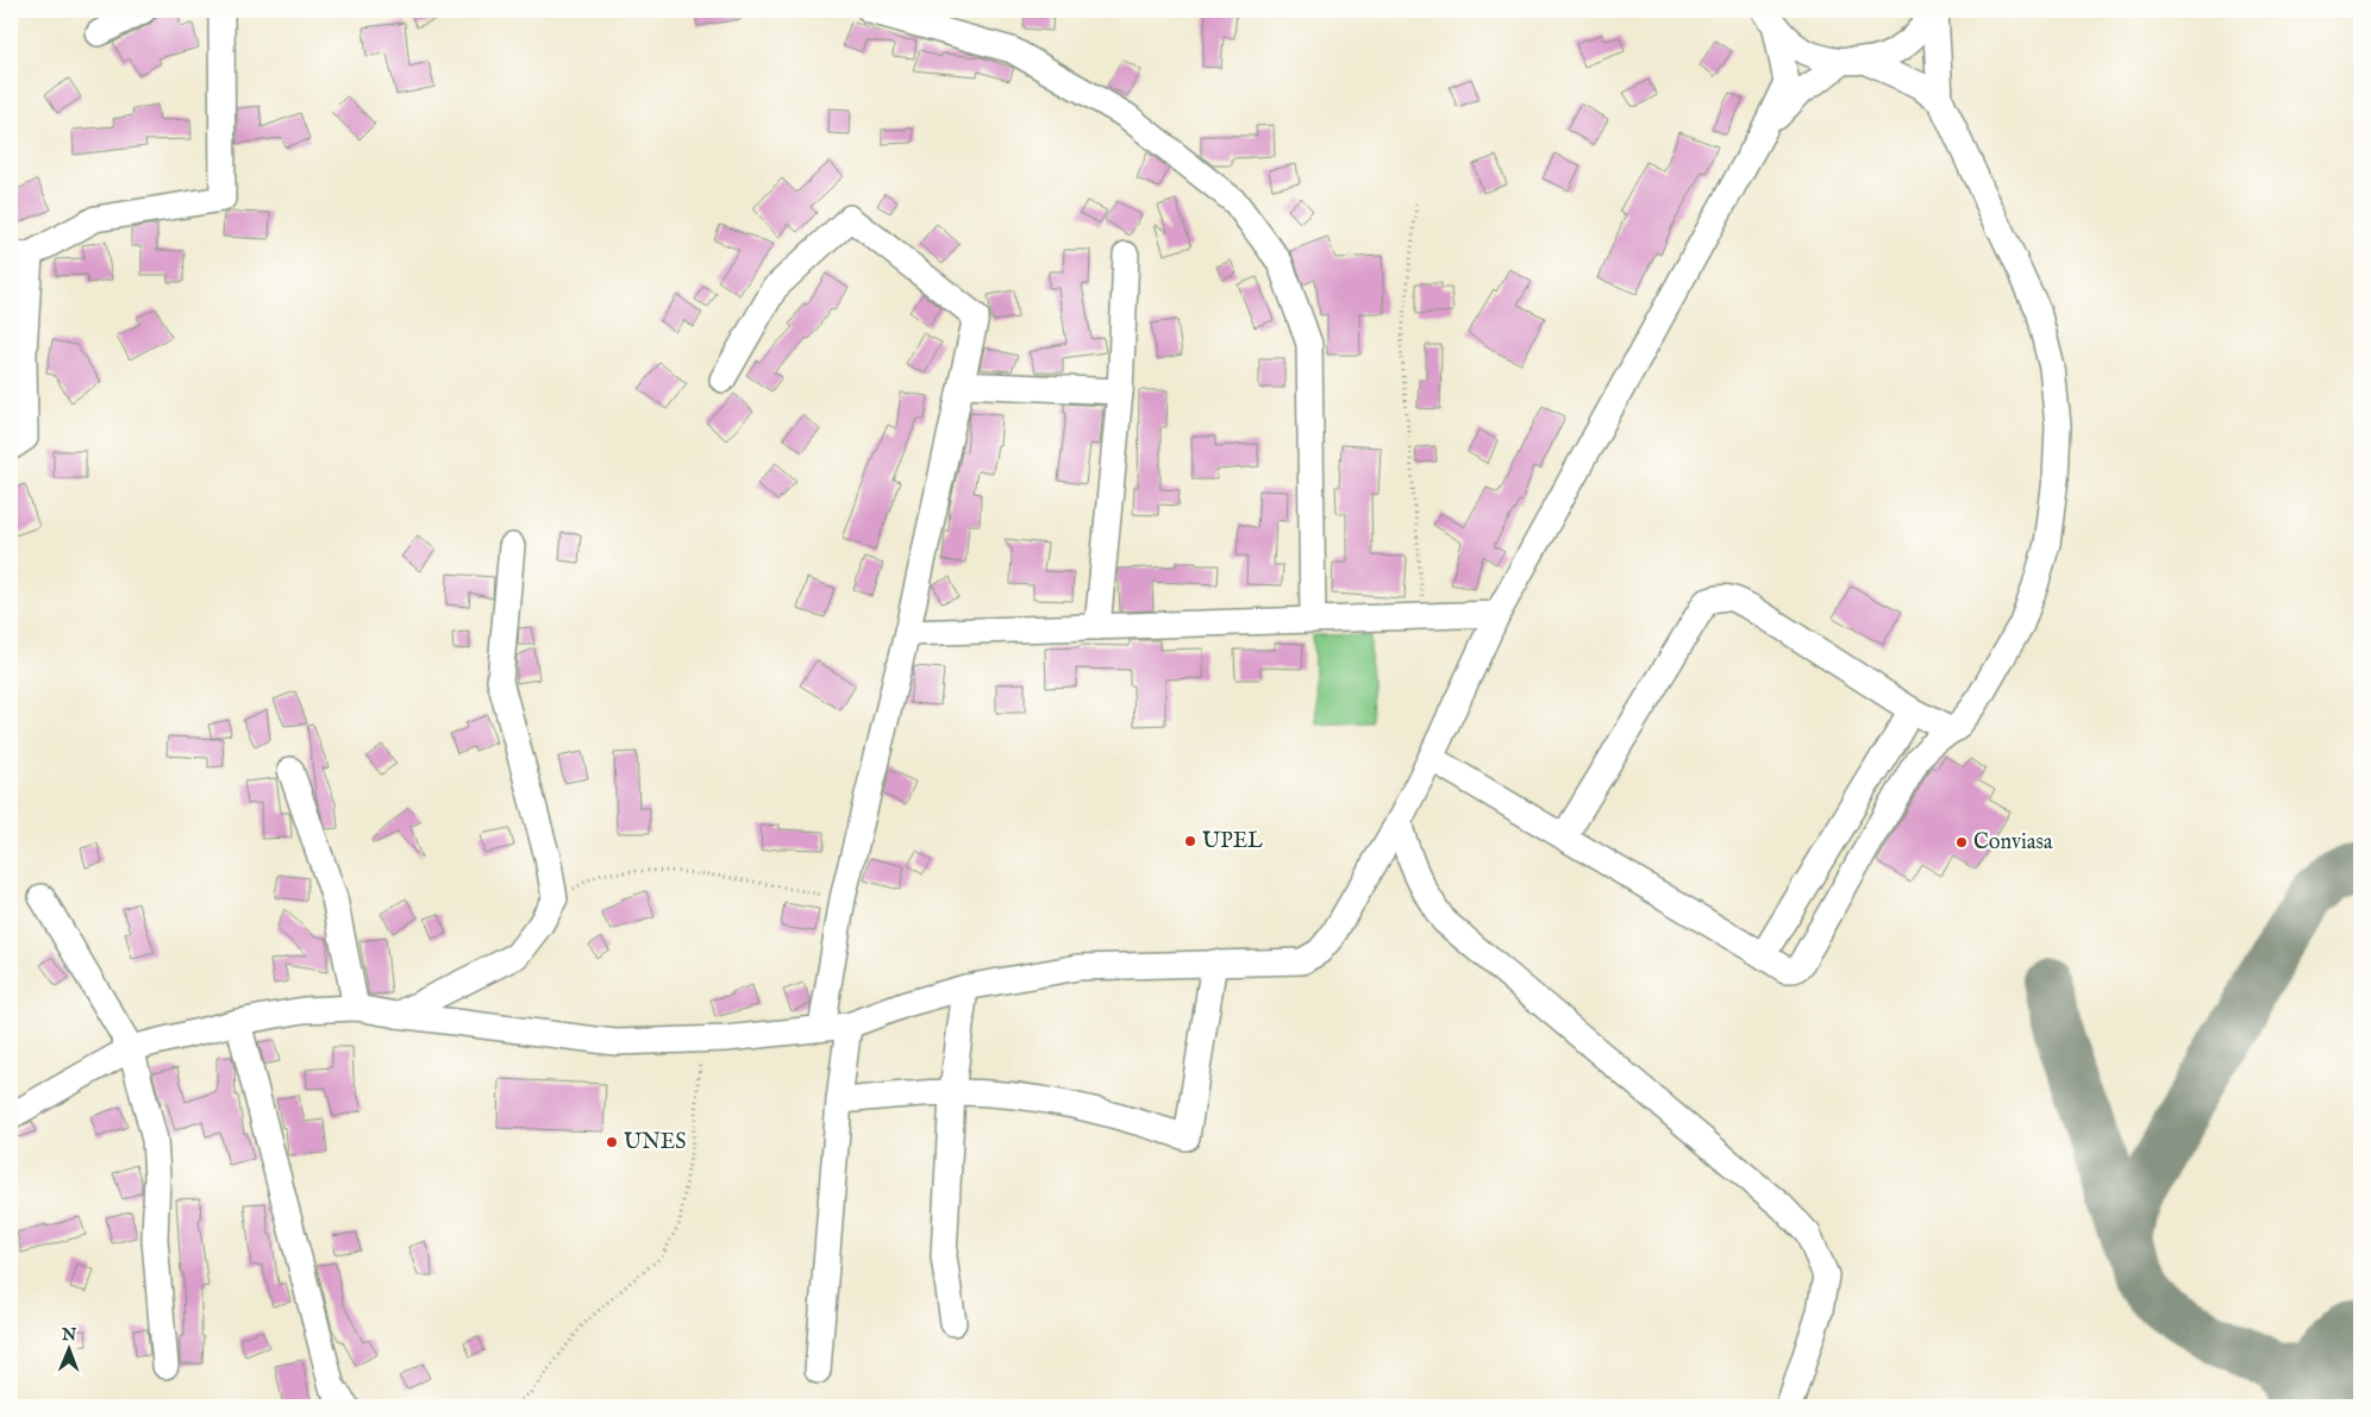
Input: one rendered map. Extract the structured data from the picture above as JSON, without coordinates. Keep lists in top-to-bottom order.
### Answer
{
  "places": ["UPEL", "Conviasa", "UNES"],
  "north": "top"
}
